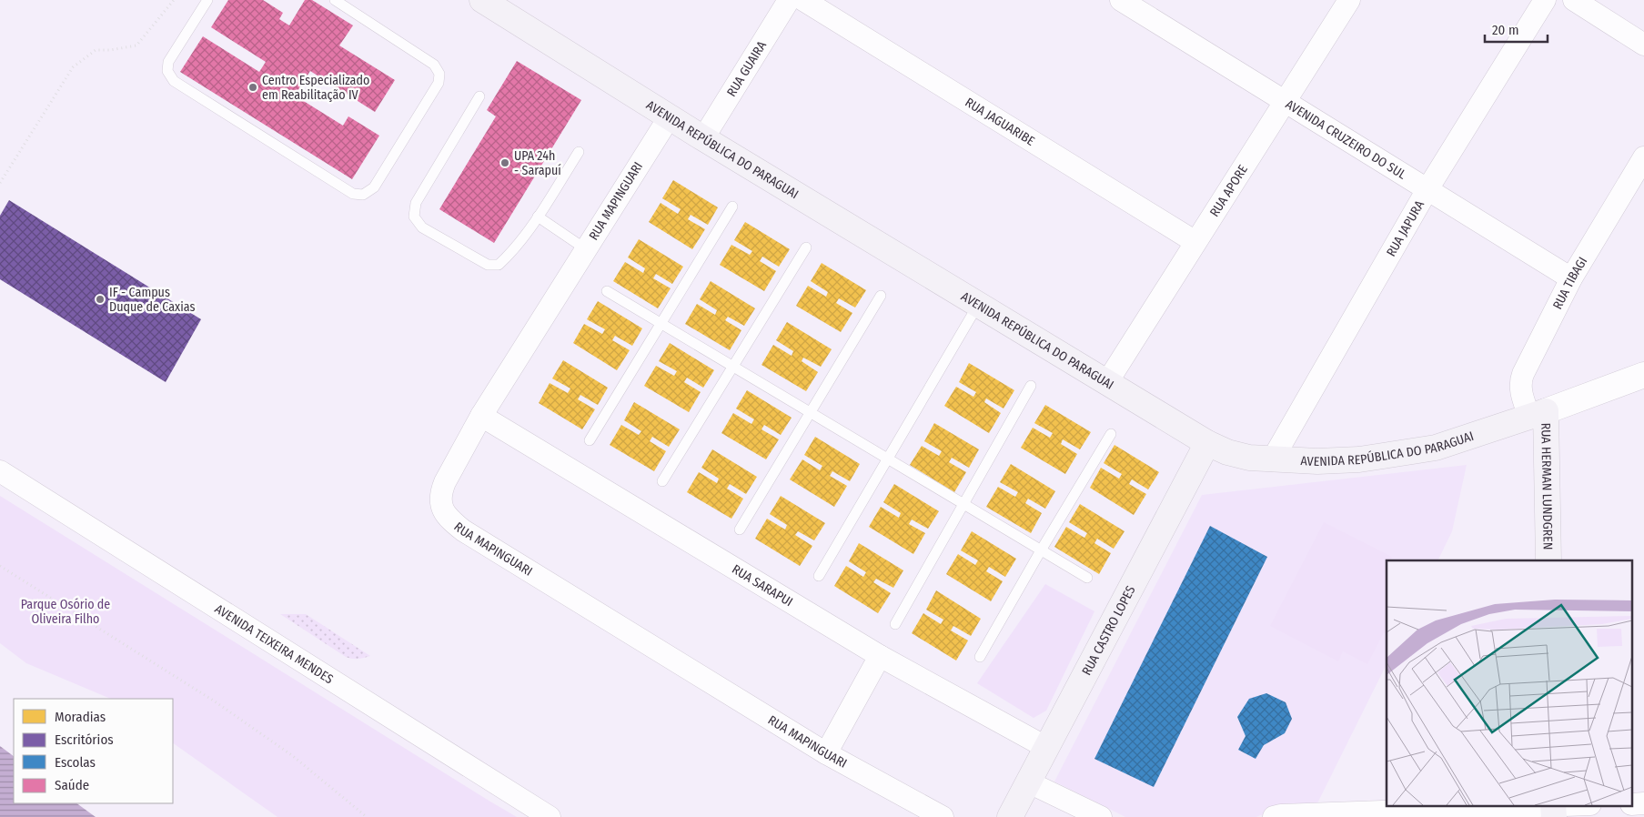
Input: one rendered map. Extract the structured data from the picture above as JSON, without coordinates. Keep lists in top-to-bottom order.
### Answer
{
  "streets": {
    "main road": ["AVENIDA REPÚBLICA DO PARAGUAI", "RUA HERMAN LUNDGREN", "RUA CASTRO LOPES"],
    "street": [
      "RUA GUAIRA",
      "RUA JAGUARIBE",
      "AVENIDA CRUZEIRO DO SUL",
      "RUA APORE",
      "RUA MAPINGUARI",
      "RUA JAPURA",
      "RUA TIBAGI",
      "RUA SARAPUI",
      "AVENIDA TEIXEIRA MENDES"
    ]
  },
  "crossings": [
    ["RUA GUAIRA", "AVENIDA REPÚBLICA DO PARAGUAI"],
    ["RUA JAGUARIBE", "RUA APORE"],
    ["AVENIDA CRUZEIRO DO SUL", "RUA APORE"],
    ["AVENIDA CRUZEIRO DO SUL", "RUA JAPURA"],
    ["AVENIDA CRUZEIRO DO SUL", "RUA TIBAGI"],
    ["AVENIDA REPÚBLICA DO PARAGUAI", "RUA APORE"],
    ["AVENIDA REPÚBLICA DO PARAGUAI", "RUA MAPINGUARI"],
    ["AVENIDA REPÚBLICA DO PARAGUAI", "RUA JAPURA"],
    ["AVENIDA REPÚBLICA DO PARAGUAI", "RUA TIBAGI"],
    ["AVENIDA REPÚBLICA DO PARAGUAI", "RUA HERMAN LUNDGREN"],
    ["AVENIDA REPÚBLICA DO PARAGUAI", "RUA CASTRO LOPES"],
    ["RUA MAPINGUARI", "RUA SARAPUI"],
    ["RUA TIBAGI", "RUA HERMAN LUNDGREN"],
    ["RUA SARAPUI", "RUA CASTRO LOPES"]
  ],
  "parks": ["Parque Osório de Oliveira Filho"],
  "places": ["Centro Especializado em Reabilitação IV", "UPA 24h - Sarapuí", "IF - Campus Duque de Caxias"],
  "legend": [
    "Moradias",
    "Escritórios",
    "Escolas",
    "Saúde"
  ],
  "scale_bar": "20 m"
}
